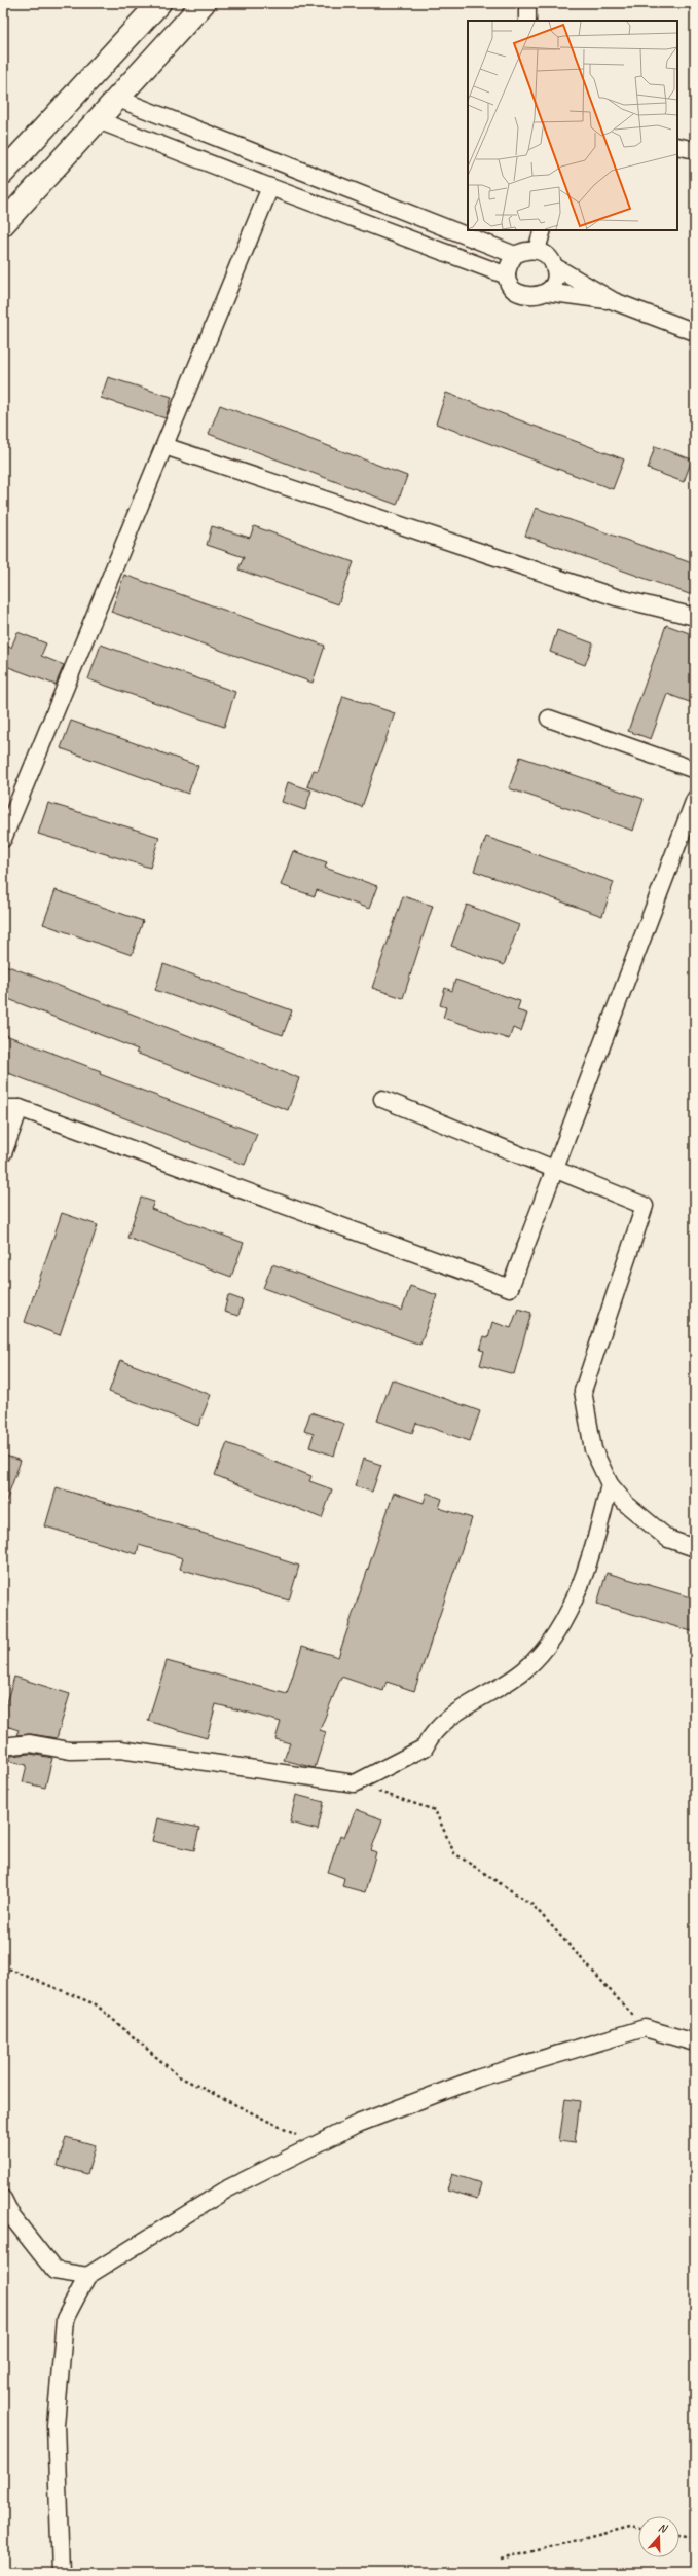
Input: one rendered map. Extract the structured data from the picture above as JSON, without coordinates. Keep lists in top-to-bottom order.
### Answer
{
  "north": "top"
}
